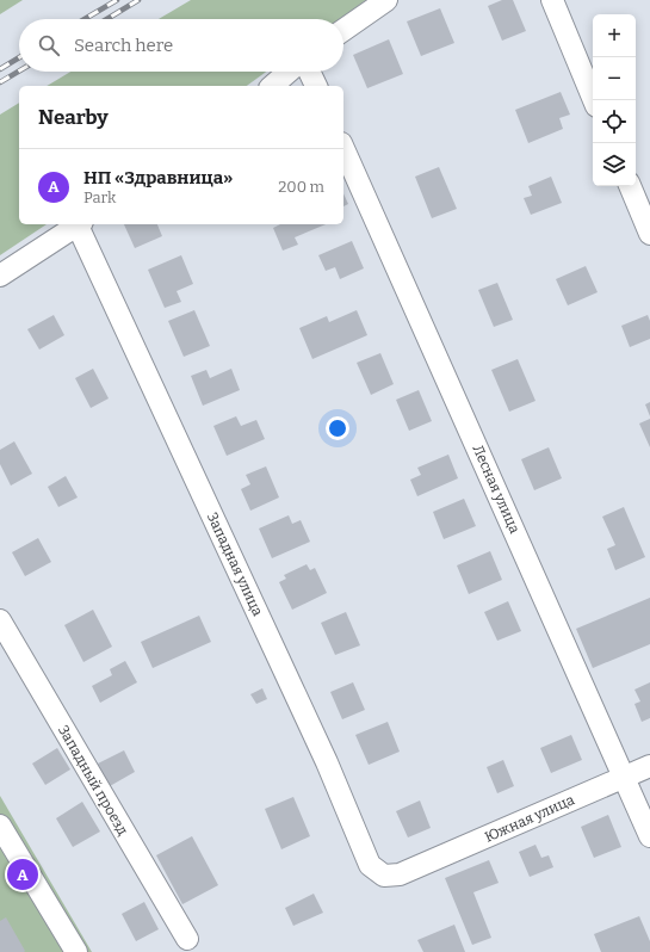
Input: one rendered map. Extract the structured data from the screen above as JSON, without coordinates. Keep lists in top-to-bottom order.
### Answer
{
  "streets": {
    "street": [
      "Лесная улица",
      "Западная улица",
      "Западный проезд",
      "Южная улица"
    ]
  },
  "crossings": [
    ["Лесная улица", "Южная улица"],
    ["Западная улица", "Южная улица"]
  ],
  "page": {
    "map_buttons": ["+", "−"],
    "search": "Search here",
    "heading": "Nearby",
    "list": [
      {
        "mark": "A",
        "name": "НП «Здравница»",
        "note": "Park",
        "value": "200 m"
      }
    ],
    "pins": "A"
  }
}
